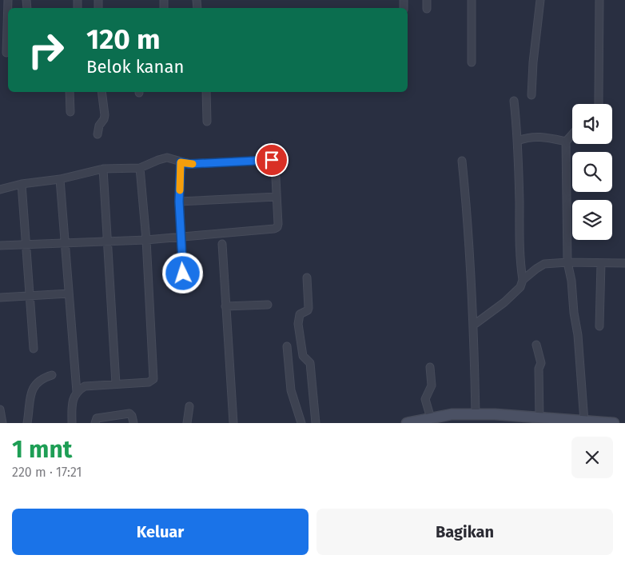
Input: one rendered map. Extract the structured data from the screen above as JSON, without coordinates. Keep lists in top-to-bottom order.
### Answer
{
  "page": {
    "turn": ["120 m", "Belok kanan"],
    "heading": ["1 mnt", "220 m · 17:21"],
    "buttons": ["Keluar", "Bagikan"]
  }
}
